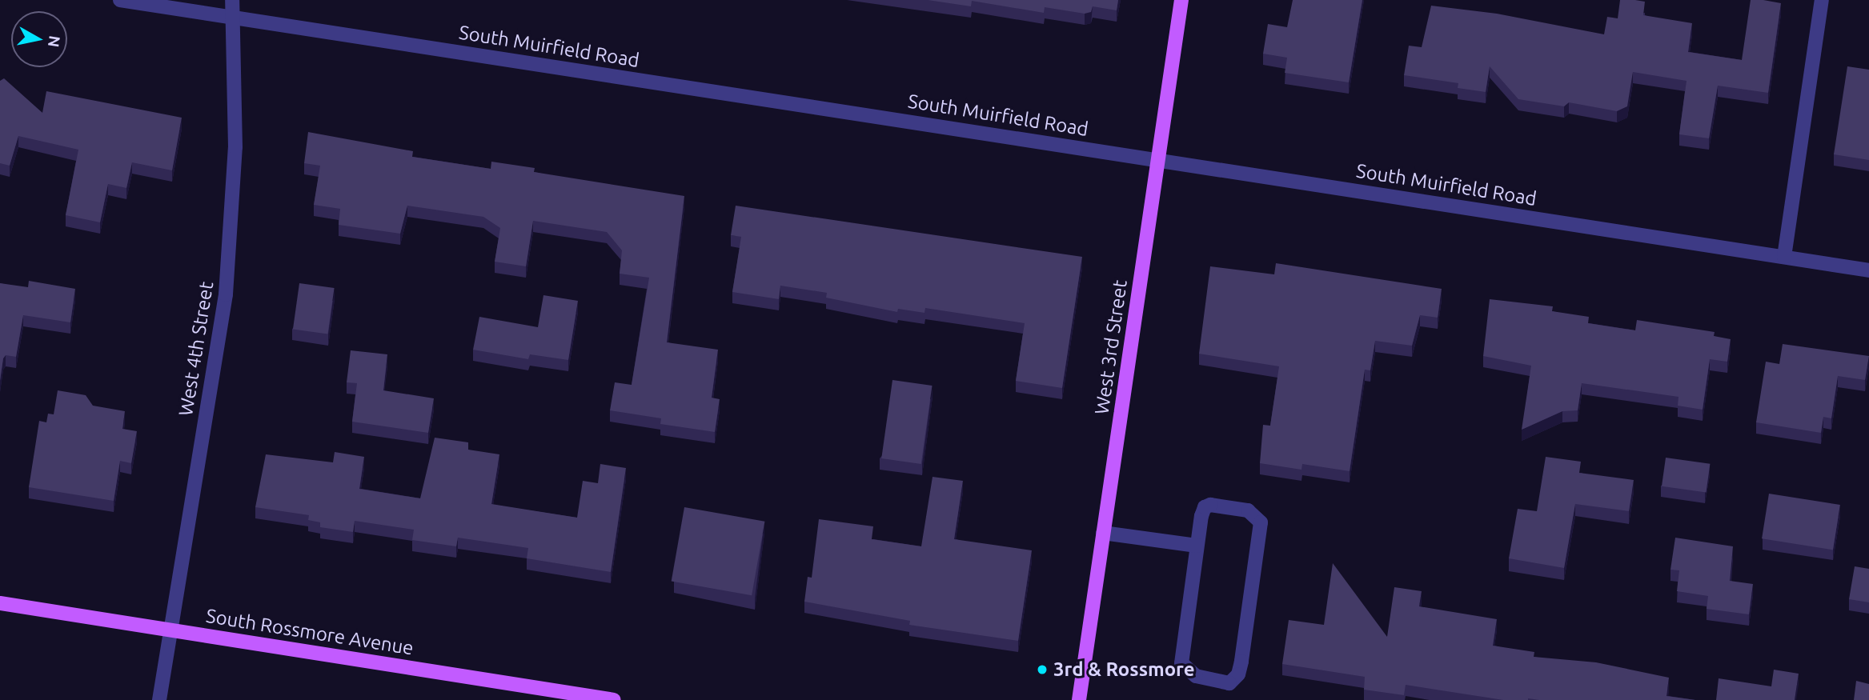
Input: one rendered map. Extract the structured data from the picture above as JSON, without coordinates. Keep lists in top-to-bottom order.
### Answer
{
  "streets": {
    "main road": ["West 3rd Street", "South Rossmore Avenue"],
    "street": ["South Muirfield Road", "West 4th Street"]
  },
  "crossings": [
    ["South Muirfield Road", "West 3rd Street"],
    ["South Muirfield Road", "West 4th Street"],
    ["West 4th Street", "South Rossmore Avenue"]
  ],
  "places": ["3rd & Rossmore"],
  "north": "right"
}
